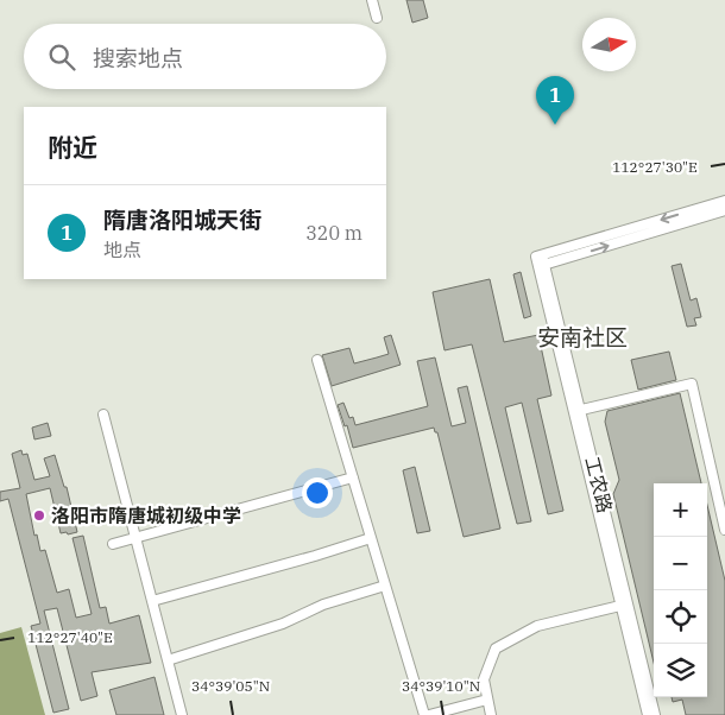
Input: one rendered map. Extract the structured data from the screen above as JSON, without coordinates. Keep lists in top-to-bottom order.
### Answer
{
  "streets": {
    "street": ["工农路"]
  },
  "districts": ["安南社区"],
  "places": ["洛阳市隋唐城初级中学"],
  "north": "right",
  "page": {
    "search": "搜索地点",
    "pins": "1",
    "heading": "附近",
    "list": [
      {
        "mark": "1",
        "name": "隋唐洛阳城天街",
        "note": "地点",
        "value": "320 m"
      }
    ],
    "map_buttons": ["+", "−"]
  },
  "coordinates": [
    "112°27'30\"E",
    "112°27'40\"E",
    "34°39'05\"N",
    "34°39'10\"N"
  ]
}
